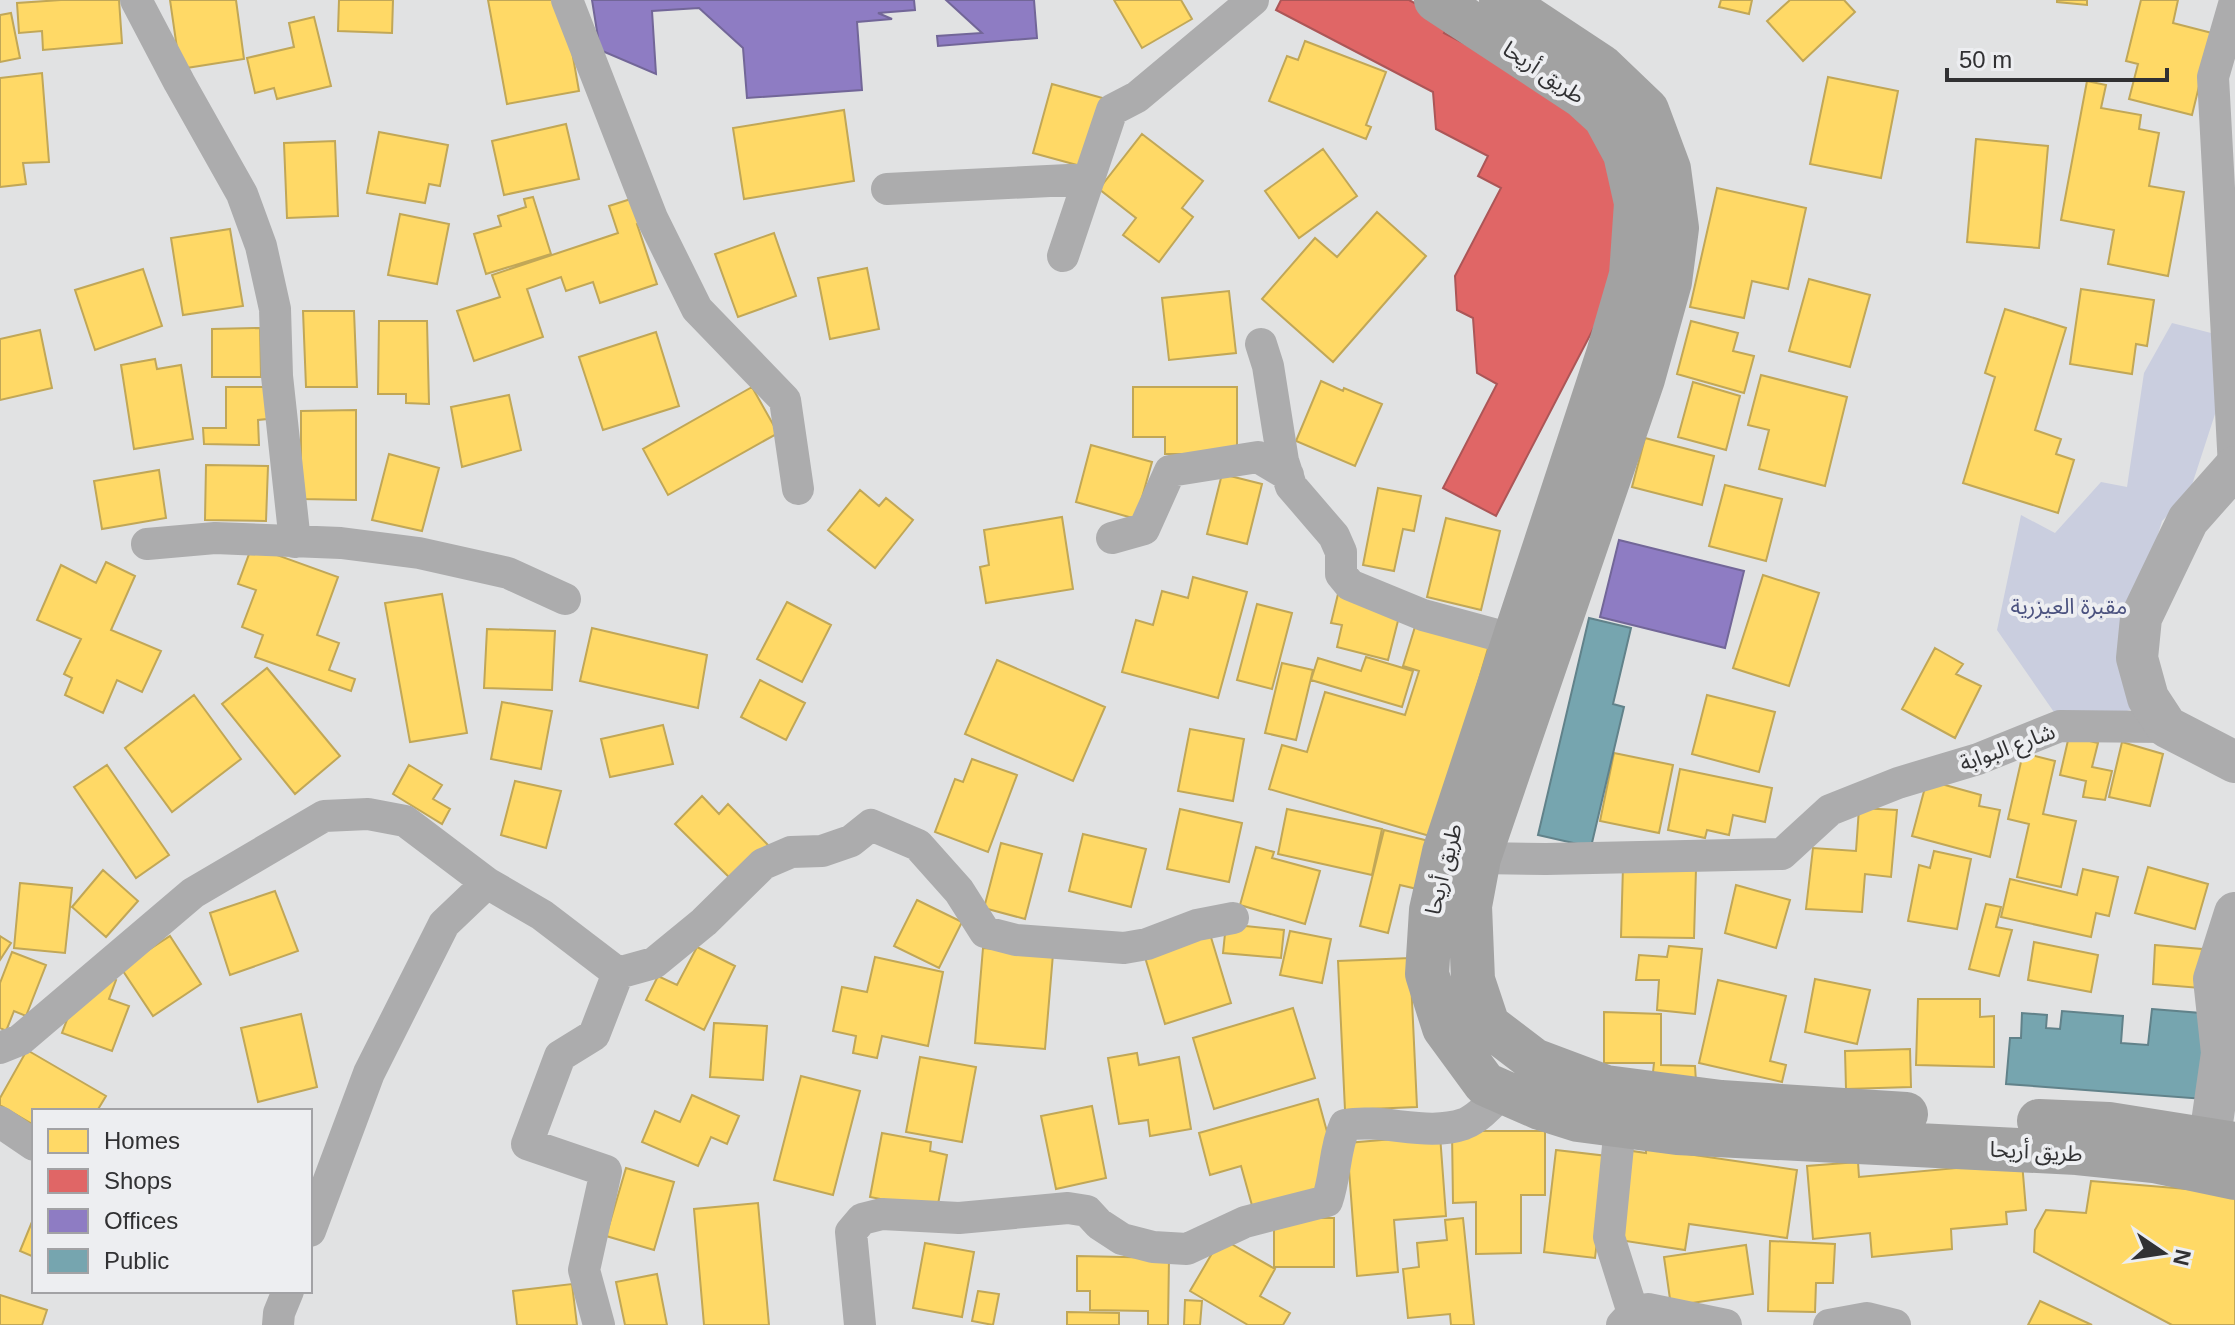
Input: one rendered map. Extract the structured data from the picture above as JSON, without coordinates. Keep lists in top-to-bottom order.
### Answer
{
  "streets": {
    "main road": ["طريق أريحا"],
    "street": ["شارع البوابة"]
  },
  "crossings": [
    ["طريق أريحا", "شارع البوابة"]
  ],
  "parks": ["مقبرة العيزرية"],
  "legend": [
    "Homes",
    "Shops",
    "Offices",
    "Public"
  ],
  "scale_bar": "50 m",
  "north": "right"
}
